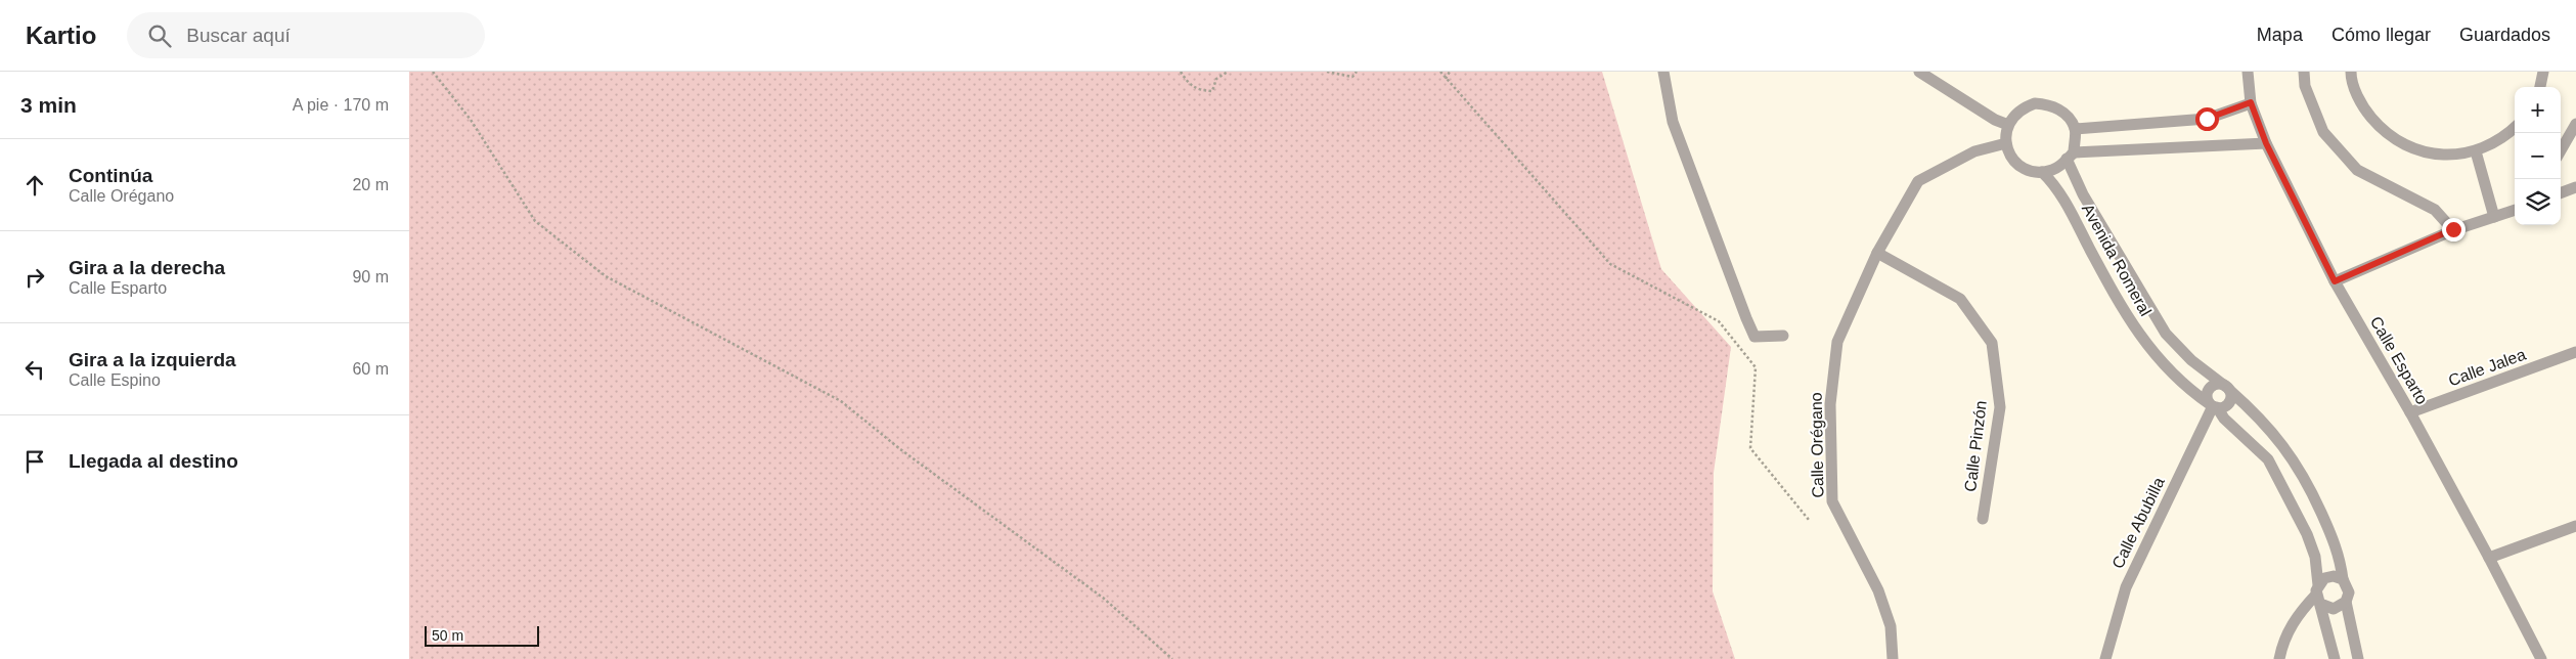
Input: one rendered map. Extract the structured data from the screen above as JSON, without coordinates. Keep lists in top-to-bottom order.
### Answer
{
  "streets": {
    "street": [
      "Avenida Romeral",
      "Calle Esparto",
      "Calle Jalea",
      "Calle Orégano",
      "Calle Pinzón",
      "Calle Abubilla"
    ]
  },
  "crossings": [
    ["Avenida Romeral", "Calle Orégano"],
    ["Avenida Romeral", "Calle Abubilla"],
    ["Calle Esparto", "Calle Jalea"],
    ["Calle Orégano", "Calle Pinzón"]
  ],
  "scale_bar": "50 m",
  "page": {
    "header": "Kartio",
    "search": "Buscar aquí",
    "nav": ["Mapa", "Cómo llegar", "Guardados"],
    "heading": ["3 min", "A pie · 170 m"],
    "map_buttons": ["+", "−"],
    "list": [
      ["Continúa", "Calle Orégano", "20 m"],
      ["Gira a la derecha", "Calle Esparto", "90 m"],
      ["Gira a la izquierda", "Calle Espino", "60 m"],
      "Llegada al destino"
    ],
    "scale": "50 m"
  }
}
